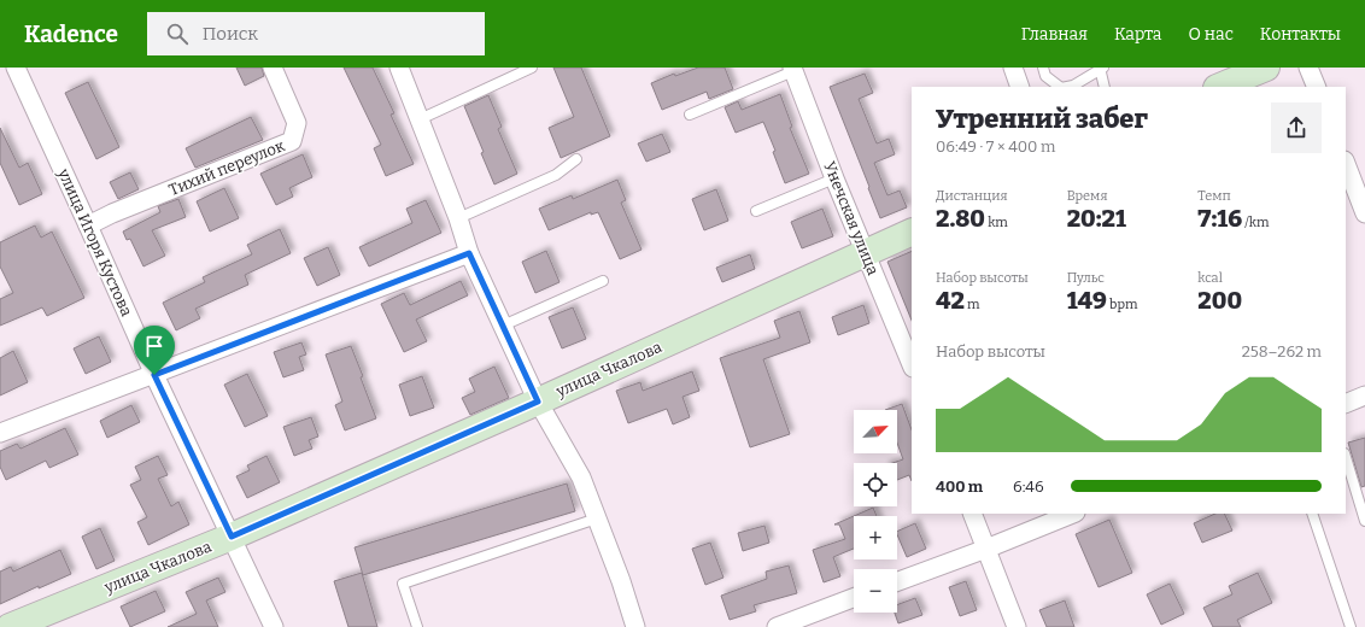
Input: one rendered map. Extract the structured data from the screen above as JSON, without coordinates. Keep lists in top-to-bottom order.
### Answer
{
  "streets": {
    "street": [
      "Тихий переулок",
      "Унечская улица",
      "улица Игоря Кустова",
      "улица Чкалова"
    ]
  },
  "crossings": [
    ["Тихий переулок", "улица Игоря Кустова"],
    ["Унечская улица", "улица Чкалова"],
    ["улица Игоря Кустова", "улица Чкалова"]
  ],
  "north": "top right",
  "page": {
    "header": "Kadence",
    "search": "Поиск",
    "nav": [
      "Главная",
      "Карта",
      "О нас",
      "Контакты"
    ],
    "heading": ["Утренний забег", "06:49 · 7 × 400 m"],
    "stats": [
      ["Дистанция", "2.80 km"],
      ["Время", "20:21"],
      ["Темп", "7:16 /km"],
      ["Набор высоты", "42 m"],
      ["Пульс", "149 bpm"],
      ["kcal", "200"]
    ],
    "chart": ["Набор высоты", "258–262 m"],
    "map_buttons": ["+", "−"],
    "list": [
      {
        "name": "400 m",
        "note": "6:46"
      }
    ]
  }
}
